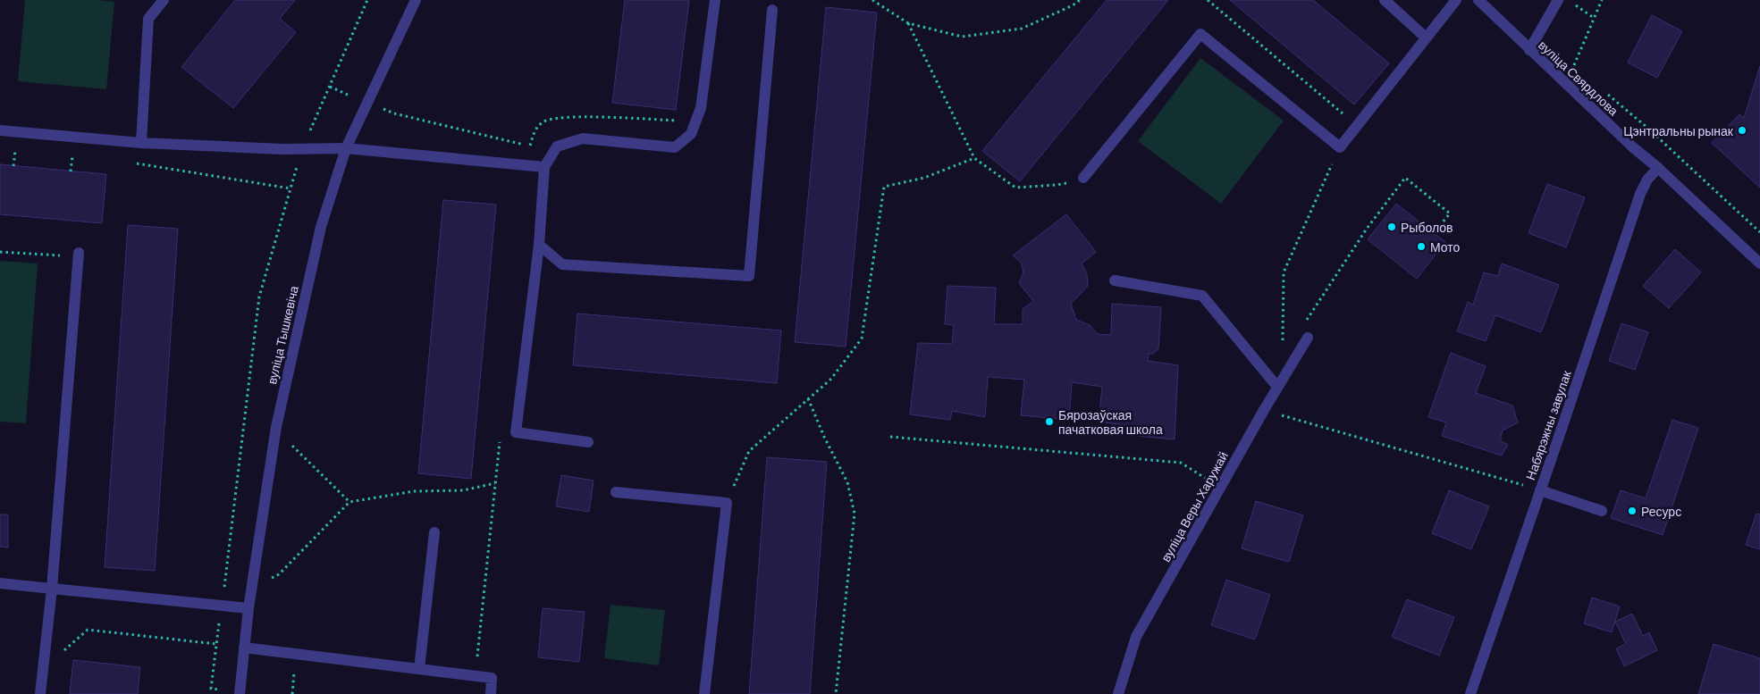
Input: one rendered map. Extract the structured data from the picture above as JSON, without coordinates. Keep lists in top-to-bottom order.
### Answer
{
  "streets": {
    "street": [
      "вуліца Свярдлова",
      "вуліца Тышкевіча",
      "Набярэжны завулак",
      "вуліца Веры Харужай"
    ]
  },
  "crossings": [
    ["вуліца Свярдлова", "Набярэжны завулак"]
  ],
  "places": [
    "Цэнтральны рынак",
    "Рыболов",
    "Мото",
    "Бярозаўская пачатковая школа",
    "Ресурс"
  ]
}
